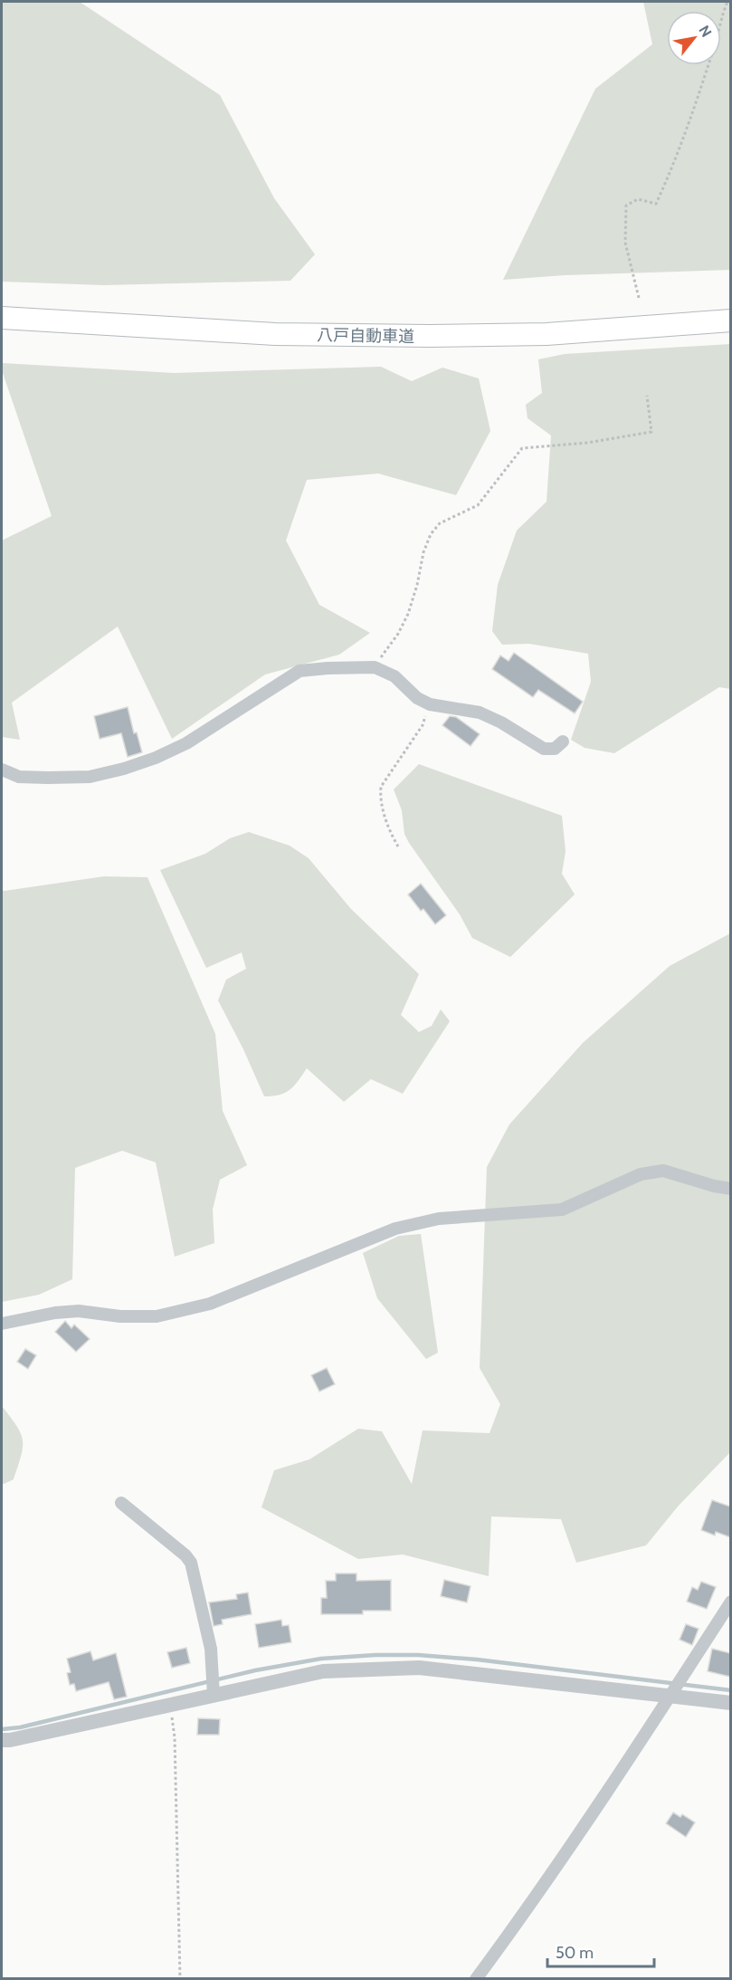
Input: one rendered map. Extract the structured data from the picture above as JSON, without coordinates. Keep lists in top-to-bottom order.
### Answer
{
  "streets": {
    "highway": ["八戸自動車道"]
  },
  "scale_bar": "50 m",
  "north": "top right"
}
